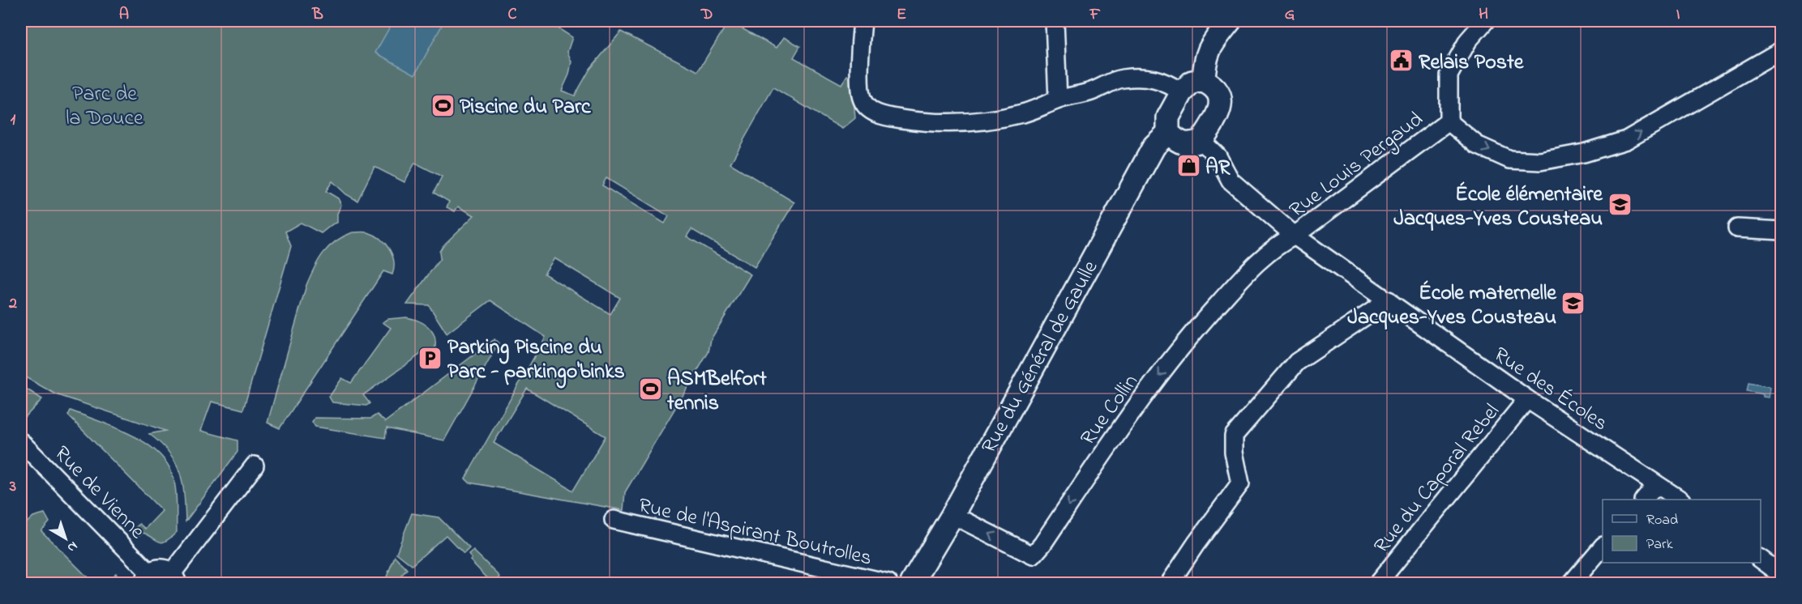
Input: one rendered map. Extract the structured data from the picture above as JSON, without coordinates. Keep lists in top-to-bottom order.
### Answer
{
  "streets": {
    "main road": ["Rue du Général de Gaulle"],
    "street": [
      "Rue Louis Pergaud",
      "Rue des Écoles",
      "Rue Collin",
      "Rue du Caporal Rebel",
      "Rue de Vienne",
      "Rue de l'Aspirant Boutrolles"
    ]
  },
  "crossings": [
    ["Rue Louis Pergaud", "Rue des Écoles"],
    ["Rue Louis Pergaud", "Rue Collin"],
    ["Rue du Général de Gaulle", "Rue des Écoles"],
    ["Rue du Général de Gaulle", "Rue Collin"],
    ["Rue des Écoles", "Rue Collin"],
    ["Rue des Écoles", "Rue du Caporal Rebel"]
  ],
  "one_way": ["Rue Louis Pergaud"],
  "parks": ["Parc de la Douce"],
  "places": {
    "public building": ["Relais Poste"],
    "sports": ["Piscine du Parc", "ASMBelfort tennis"],
    "shop": ["AR"],
    "school or university": ["École élémentaire Jacques-Yves Cousteau", "École maternelle Jacques-Yves Cousteau"],
    "parking": ["Parking Piscine du Parc - parkingo'binks"]
  },
  "legend": ["Road", "Park"],
  "north": "bottom right",
  "grid": {
    "columns": [
      "A",
      "B",
      "C",
      "D",
      "E",
      "F",
      "G",
      "H",
      "I"
    ],
    "rows": ["1", "2", "3"]
  }
}
